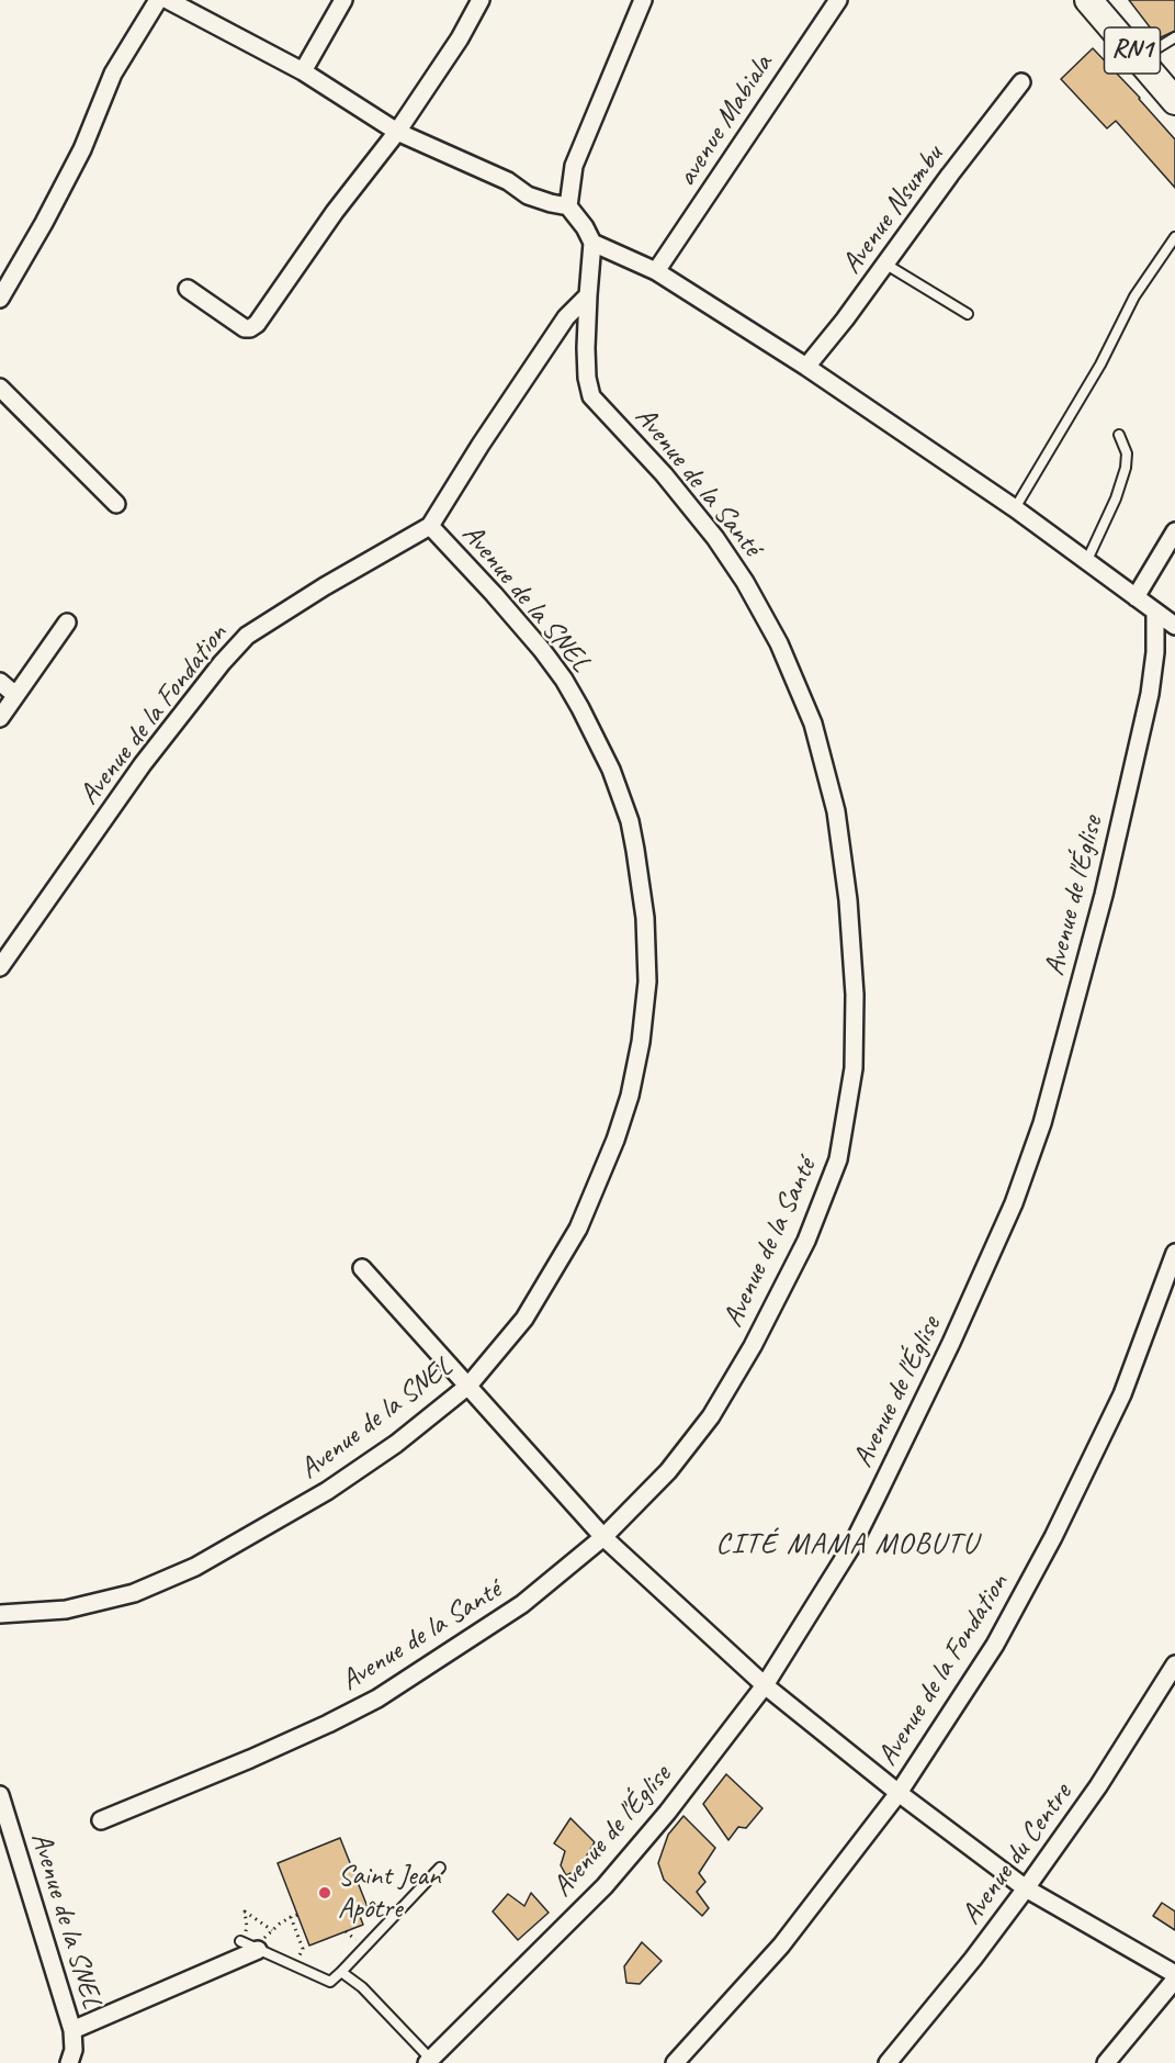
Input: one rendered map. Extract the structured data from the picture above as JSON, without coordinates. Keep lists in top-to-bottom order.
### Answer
{
  "streets": {
    "highway": ["RN1"],
    "street": [
      "avenue Mabiala",
      "Avenue Nsumbu",
      "Avenue de la Santé",
      "Avenue de la SNEL",
      "Avenue de la Fondation",
      "Avenue de l'Église",
      "Avenue du Centre"
    ]
  },
  "crossings": [
    ["Avenue de la Santé", "Avenue de la SNEL"],
    ["Avenue de la SNEL", "Avenue de la Fondation"]
  ],
  "districts": ["CITÉ MAMA MOBUTU"],
  "places": ["Saint Jean Apôtre"]
}
